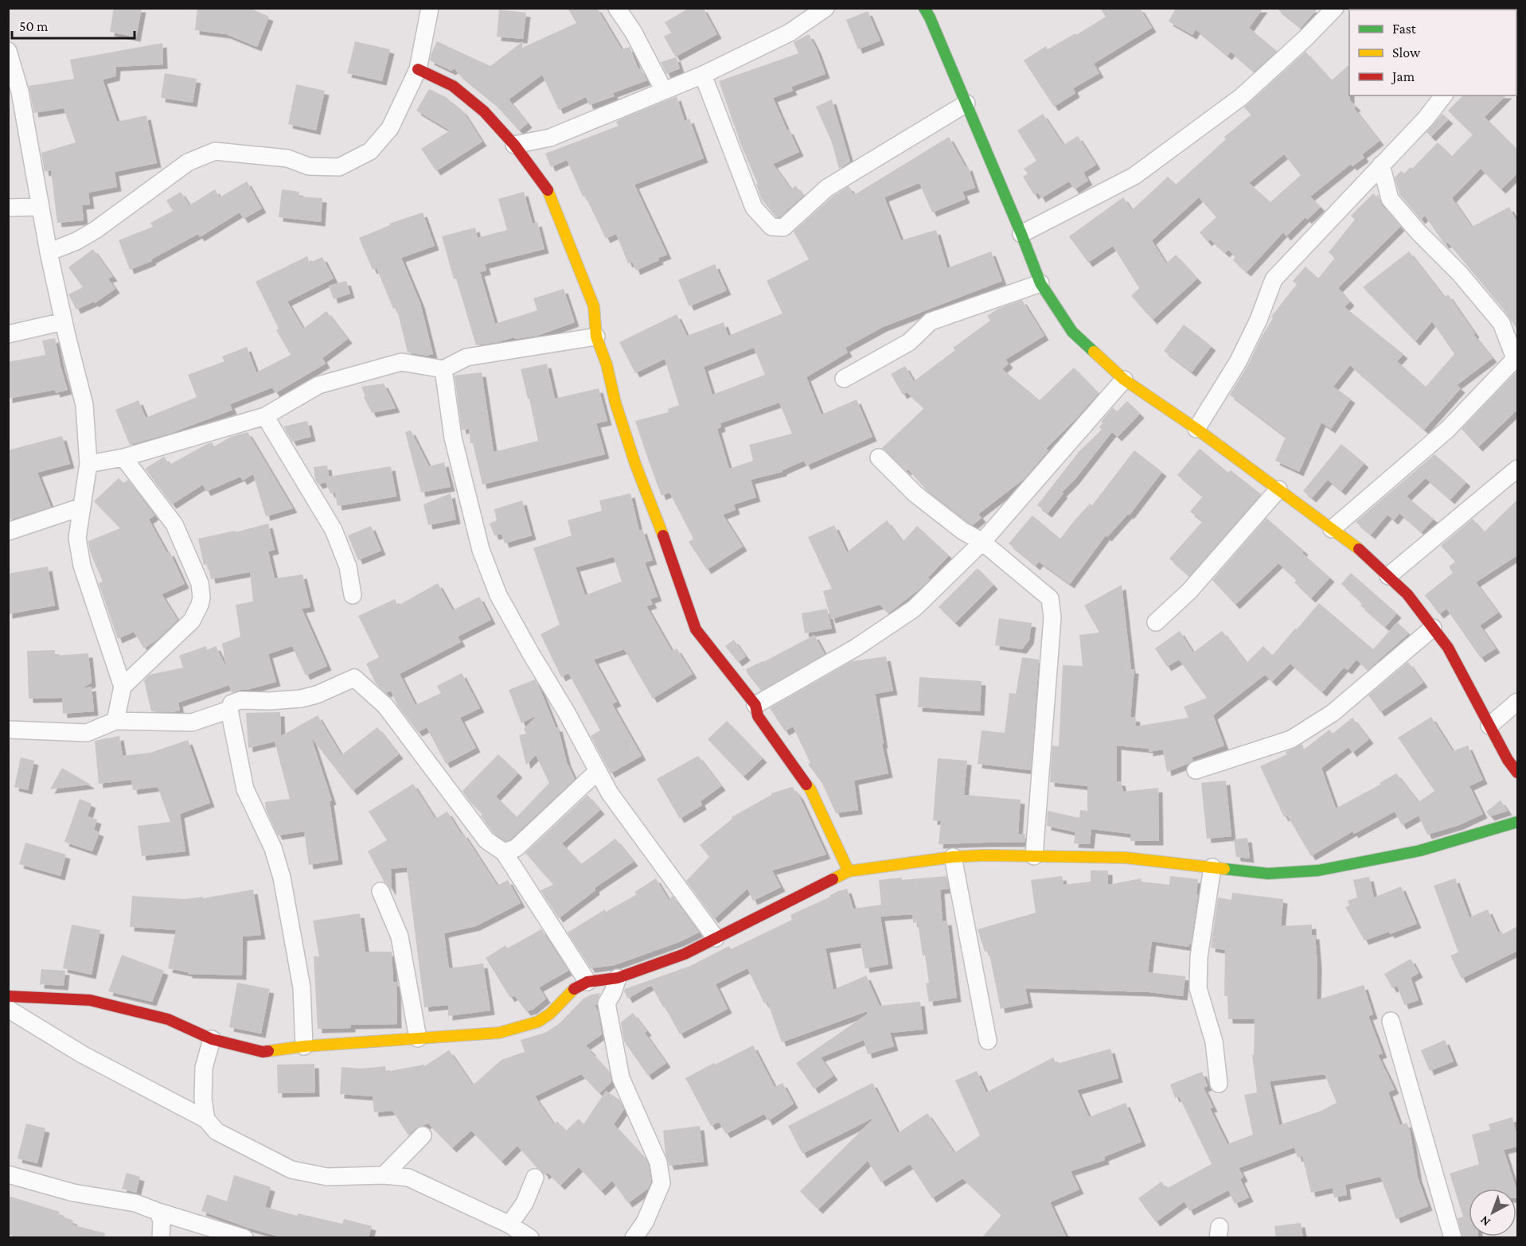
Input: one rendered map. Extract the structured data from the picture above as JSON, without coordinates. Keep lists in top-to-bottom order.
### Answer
{
  "legend": ["Fast", "Slow", "Jam"],
  "scale_bar": "50 m",
  "north": "bottom left"
}
